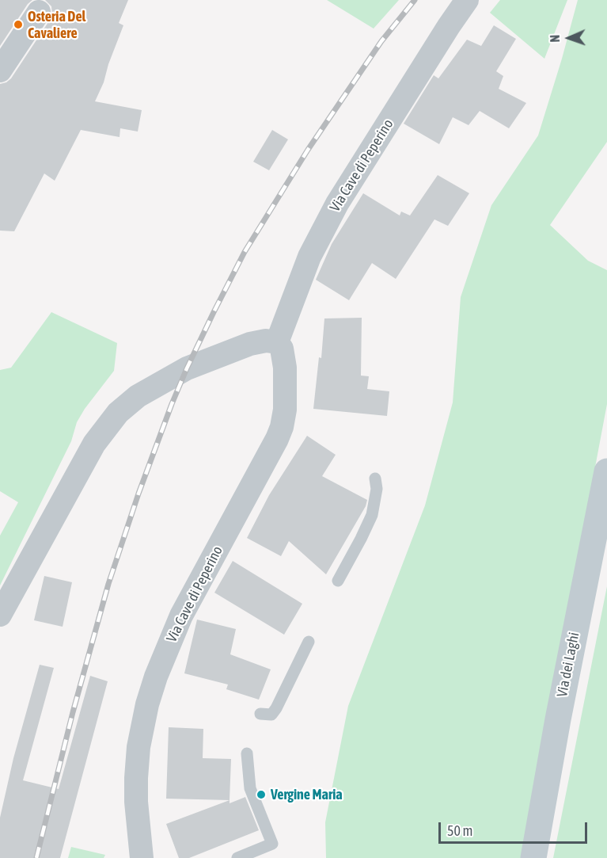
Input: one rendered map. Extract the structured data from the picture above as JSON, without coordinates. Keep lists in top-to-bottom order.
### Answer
{
  "streets": {
    "main road": ["Via dei Laghi"],
    "street": ["Via Cave di Peperino"]
  },
  "places": ["Osteria Del Cavaliere", "Vergine Maria"],
  "scale_bar": "50 m",
  "north": "left"
}
